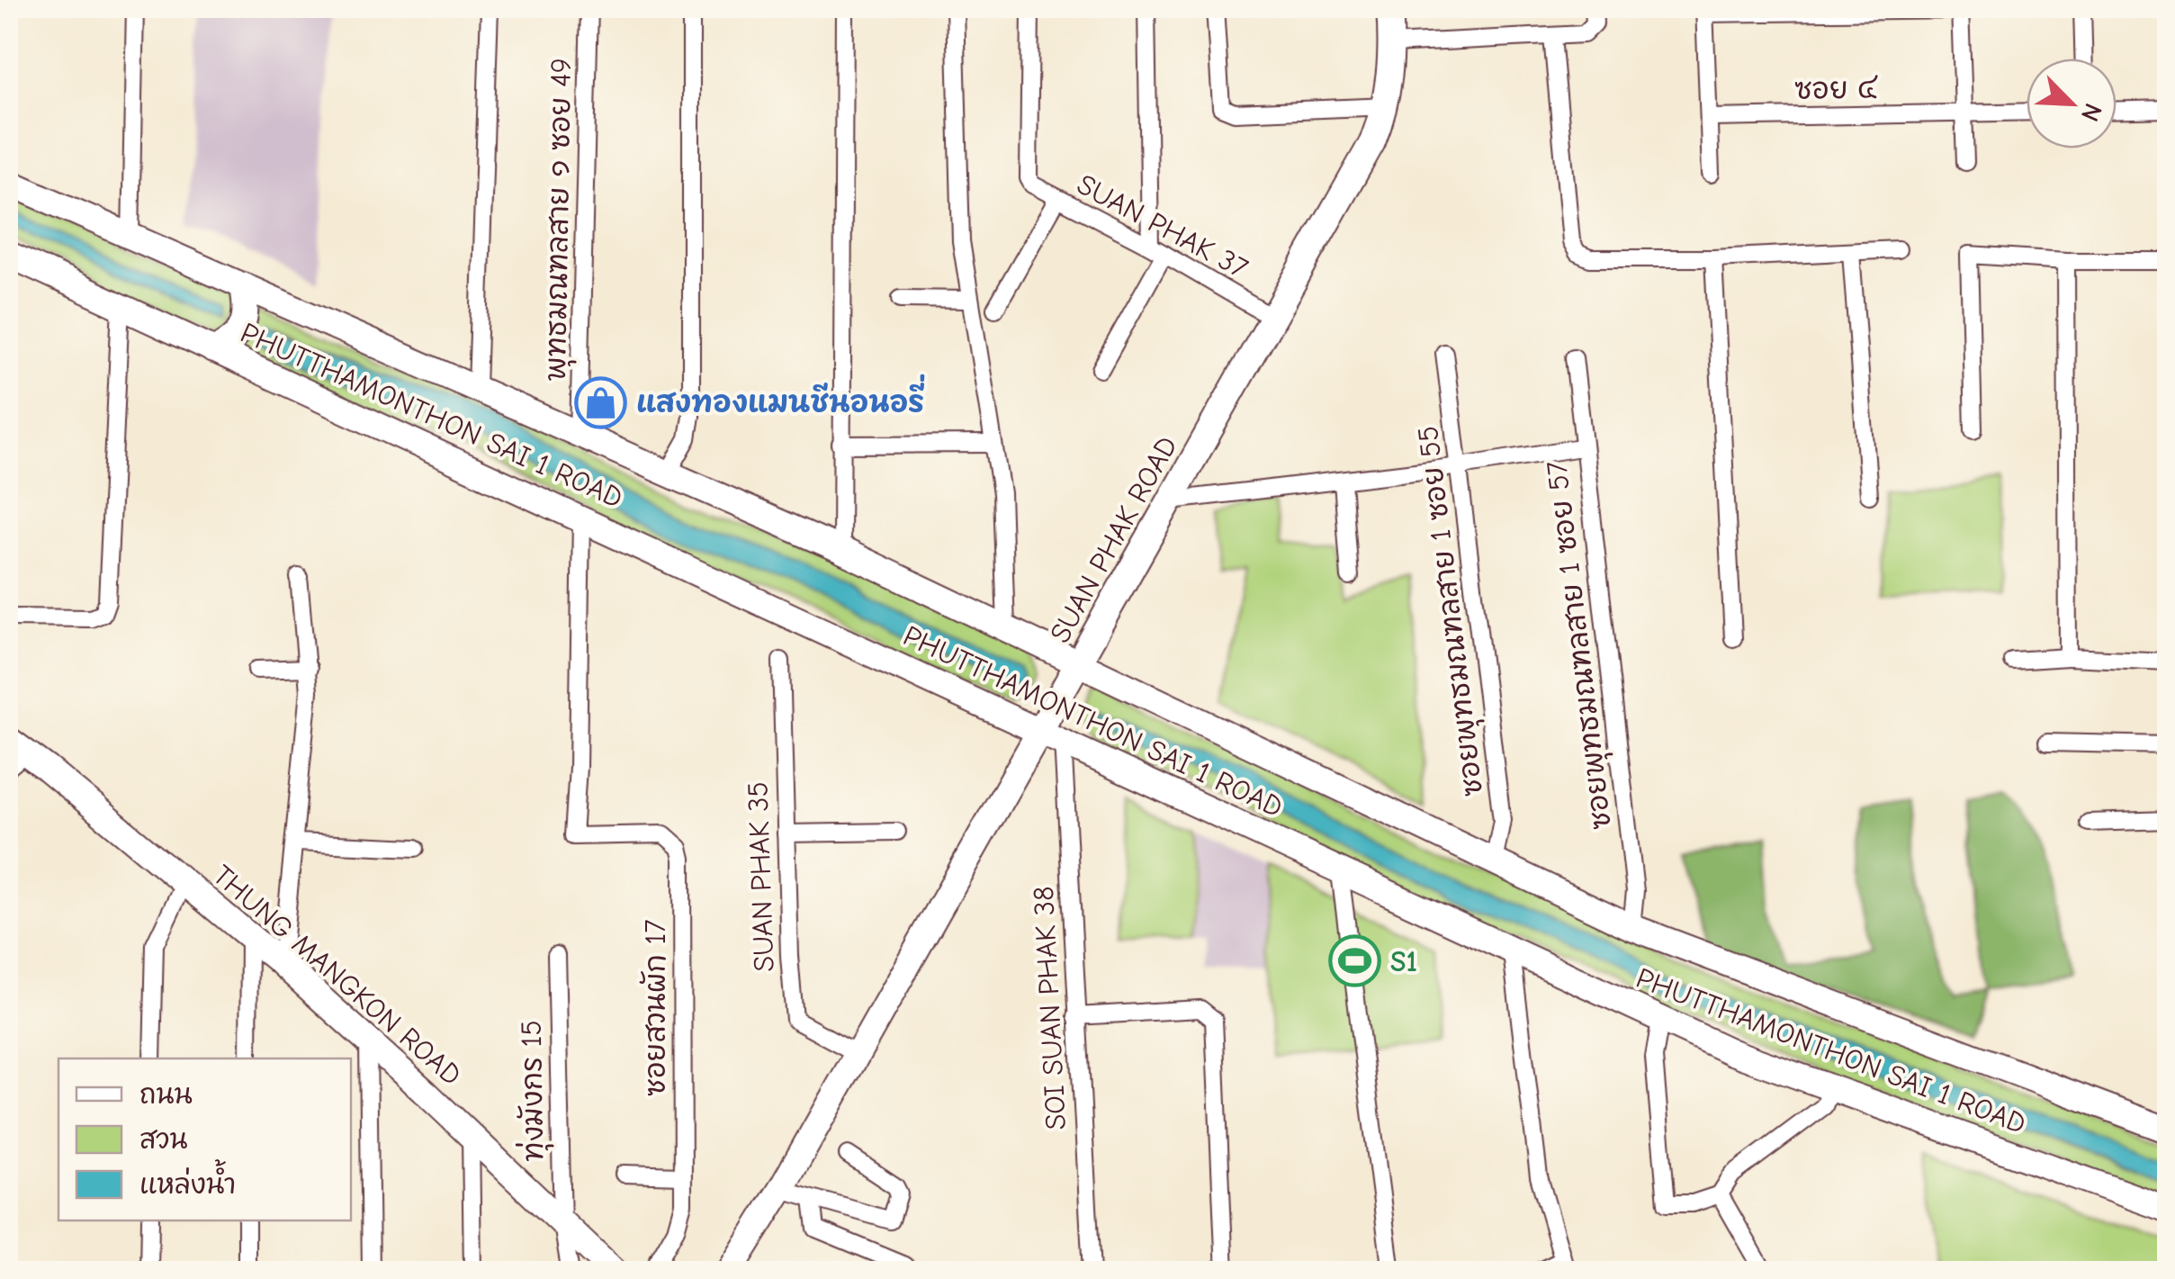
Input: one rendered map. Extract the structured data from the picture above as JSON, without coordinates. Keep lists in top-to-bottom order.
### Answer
{
  "streets": {
    "main road": ["PHUTTHAMONTHON SAI 1 ROAD", "SUAN PHAK ROAD", "THUNG MANGKON ROAD"],
    "street": [
      "ซอย ๔",
      "พุทธมณฑลสาย ๑ ซอย 49",
      "SUAN PHAK 37",
      "ซอยพุทธมณฑลสาย 1 ซอย 55",
      "ซอยพุทธมณฑลสาย 1 ซอย 57",
      "SUAN PHAK 35",
      "ซอยสวนผัก 17",
      "SOI SUAN PHAK 38",
      "ทุ่งมังกร 15"
    ]
  },
  "crossings": [
    ["พุทธมณฑลสาย ๑ ซอย 49", "PHUTTHAMONTHON SAI 1 ROAD"],
    ["SUAN PHAK 37", "SUAN PHAK ROAD"],
    ["PHUTTHAMONTHON SAI 1 ROAD", "SUAN PHAK ROAD"],
    ["PHUTTHAMONTHON SAI 1 ROAD", "ซอยพุทธมณฑลสาย 1 ซอย 55"],
    ["PHUTTHAMONTHON SAI 1 ROAD", "ซอยพุทธมณฑลสาย 1 ซอย 57"],
    ["PHUTTHAMONTHON SAI 1 ROAD", "ซอยสวนผัก 17"],
    ["PHUTTHAMONTHON SAI 1 ROAD", "SOI SUAN PHAK 38"],
    ["SUAN PHAK ROAD", "SUAN PHAK 35"],
    ["THUNG MANGKON ROAD", "ทุ่งมังกร 15"]
  ],
  "places": {
    "shop": ["แสงทองแมนชีนอนอรี่"],
    "sports": ["S1"]
  },
  "legend": ["ถนน", "สวน", "แหล่งน้ำ"],
  "north": "bottom right"
}
